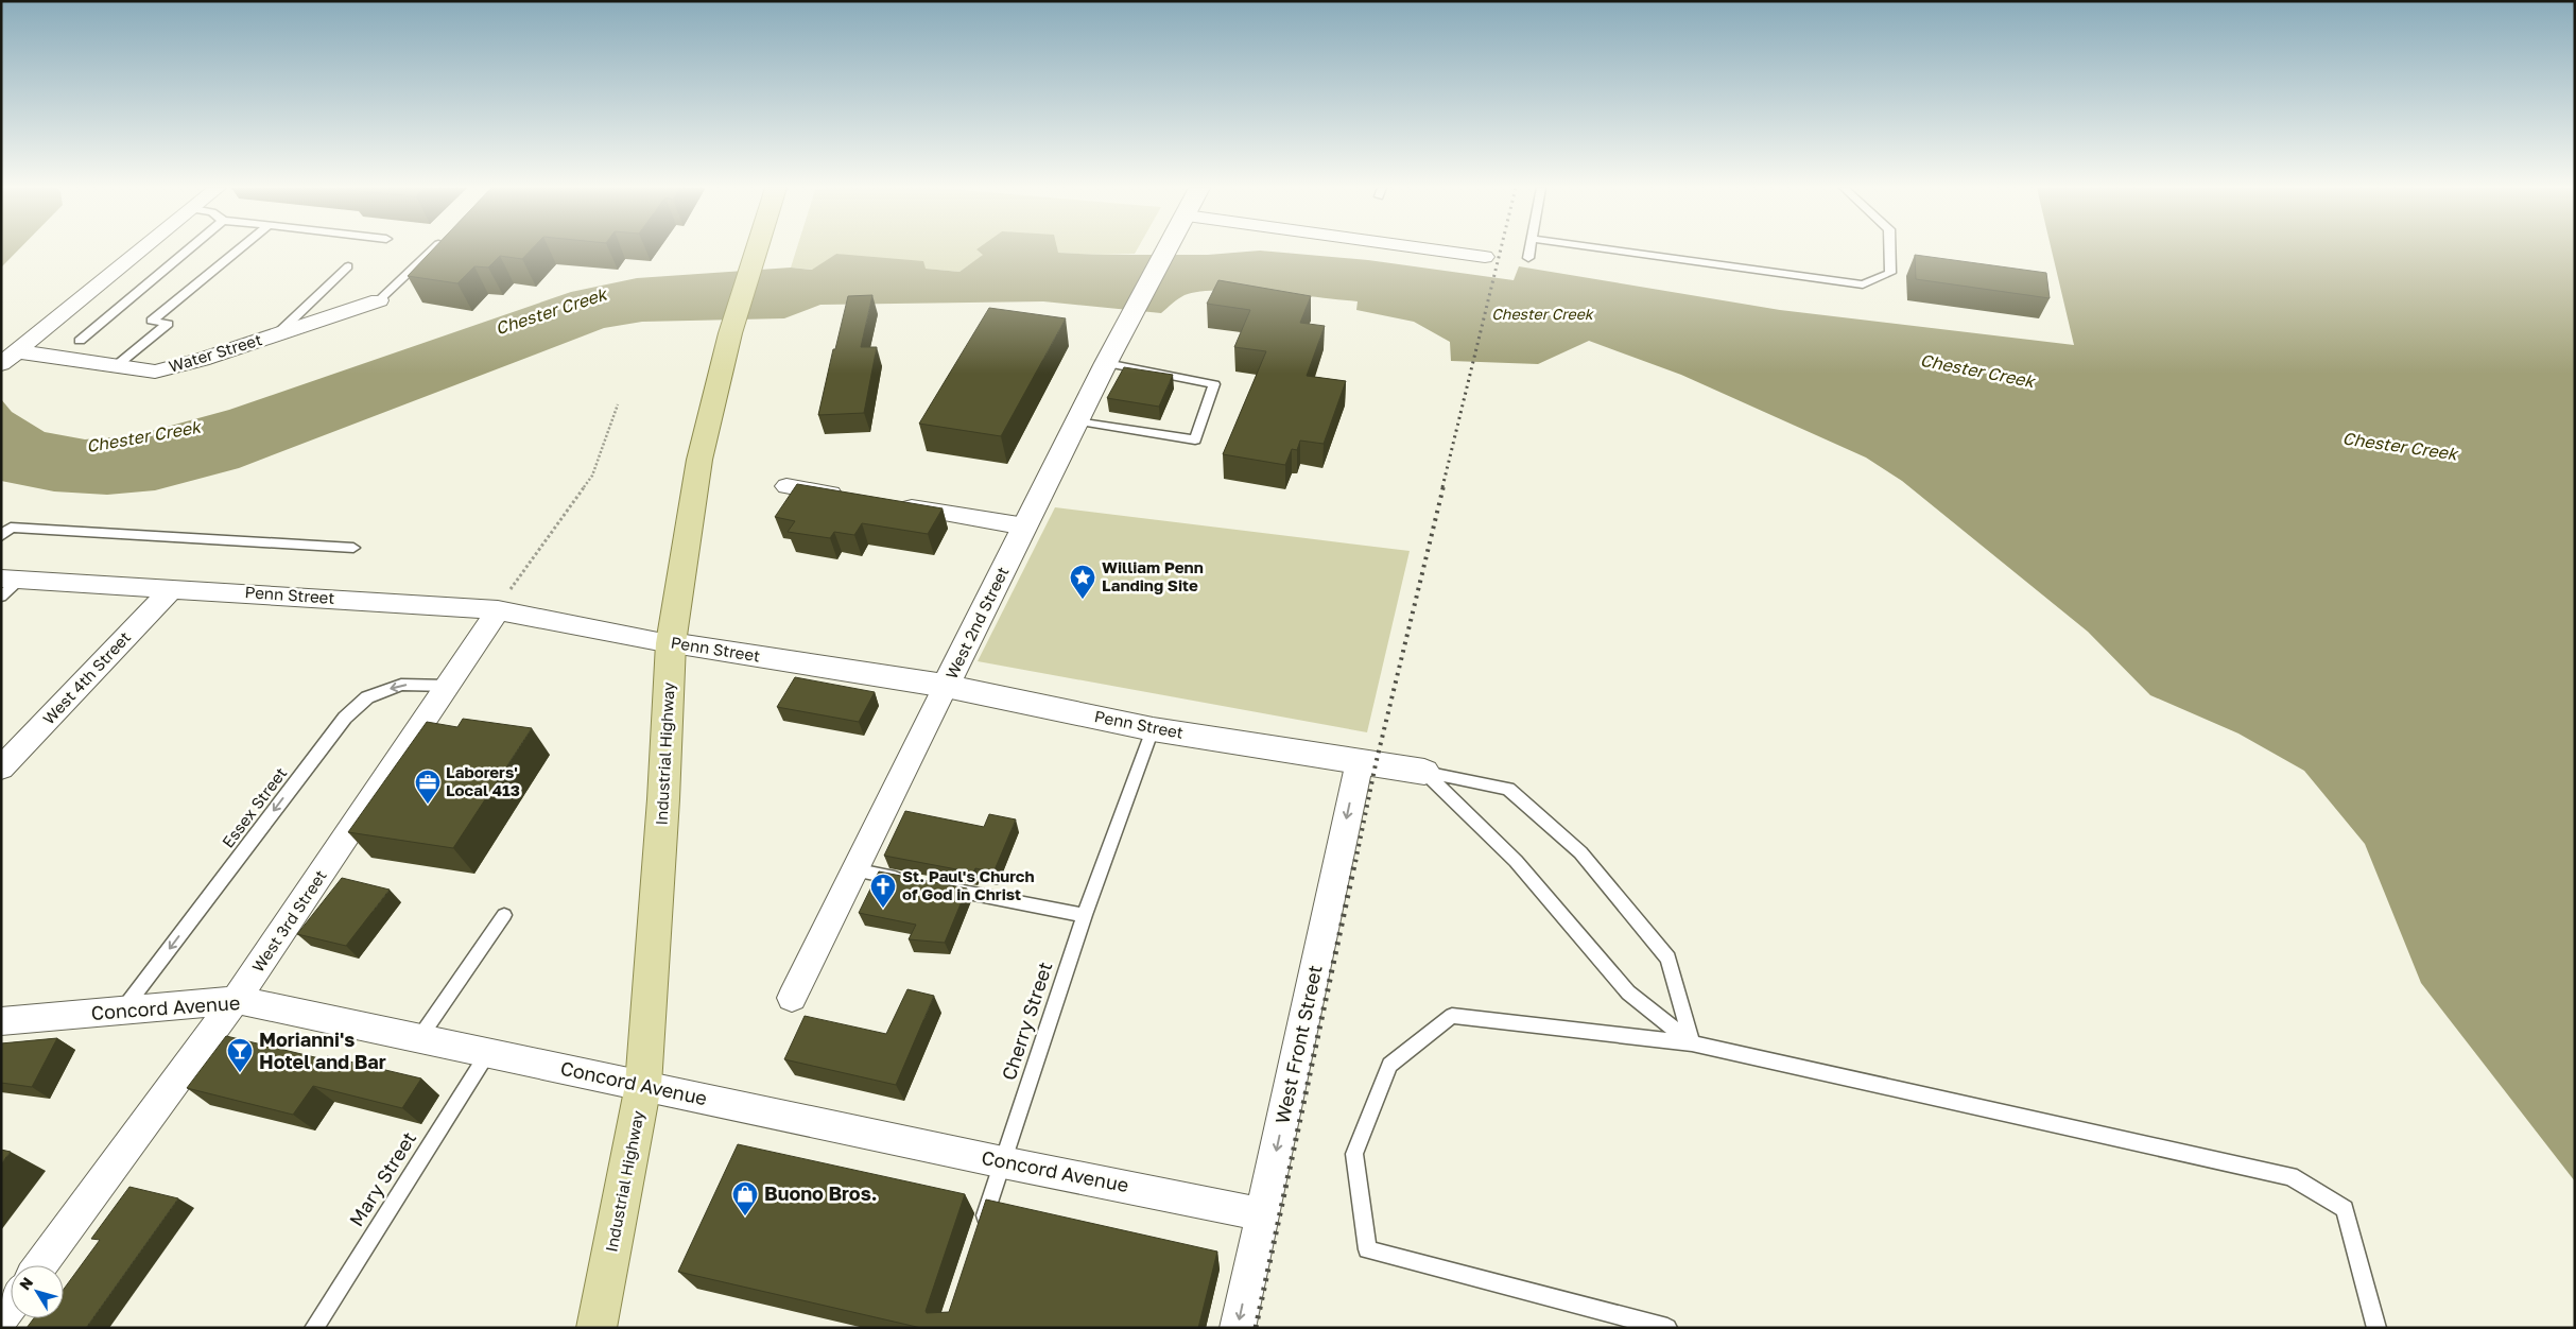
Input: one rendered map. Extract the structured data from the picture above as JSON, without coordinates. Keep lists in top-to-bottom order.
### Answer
{
  "streets": {
    "main road": ["Industrial Highway"],
    "street": [
      "Water Street",
      "Penn Street",
      "West 2nd Street",
      "West 4th Street",
      "West 3rd Street",
      "Concord Avenue",
      "West Front Street"
    ],
    "lane": ["Essex Street", "Cherry Street", "Mary Street"]
  },
  "crossings": [
    ["Penn Street", "West 2nd Street"],
    ["Penn Street", "West 4th Street"],
    ["Penn Street", "Industrial Highway"],
    ["Penn Street", "West 3rd Street"],
    ["Penn Street", "Cherry Street"],
    ["Penn Street", "West Front Street"],
    ["Industrial Highway", "Concord Avenue"],
    ["Essex Street", "West 3rd Street"],
    ["Essex Street", "Concord Avenue"],
    ["West 3rd Street", "Concord Avenue"],
    ["Concord Avenue", "Cherry Street"],
    ["Concord Avenue", "West Front Street"],
    ["Concord Avenue", "Mary Street"]
  ],
  "one_way": ["Essex Street", "West Front Street"],
  "water": ["Chester Creek"],
  "places": {
    "place": ["William Penn Landing Site"],
    "office": ["Laborers' Local 413"],
    "church": ["St. Paul's Church of God in Christ"],
    "bar": ["Morianni's Hotel and Bar"],
    "shop": ["Buono Bros."]
  },
  "north": "top left"
}
